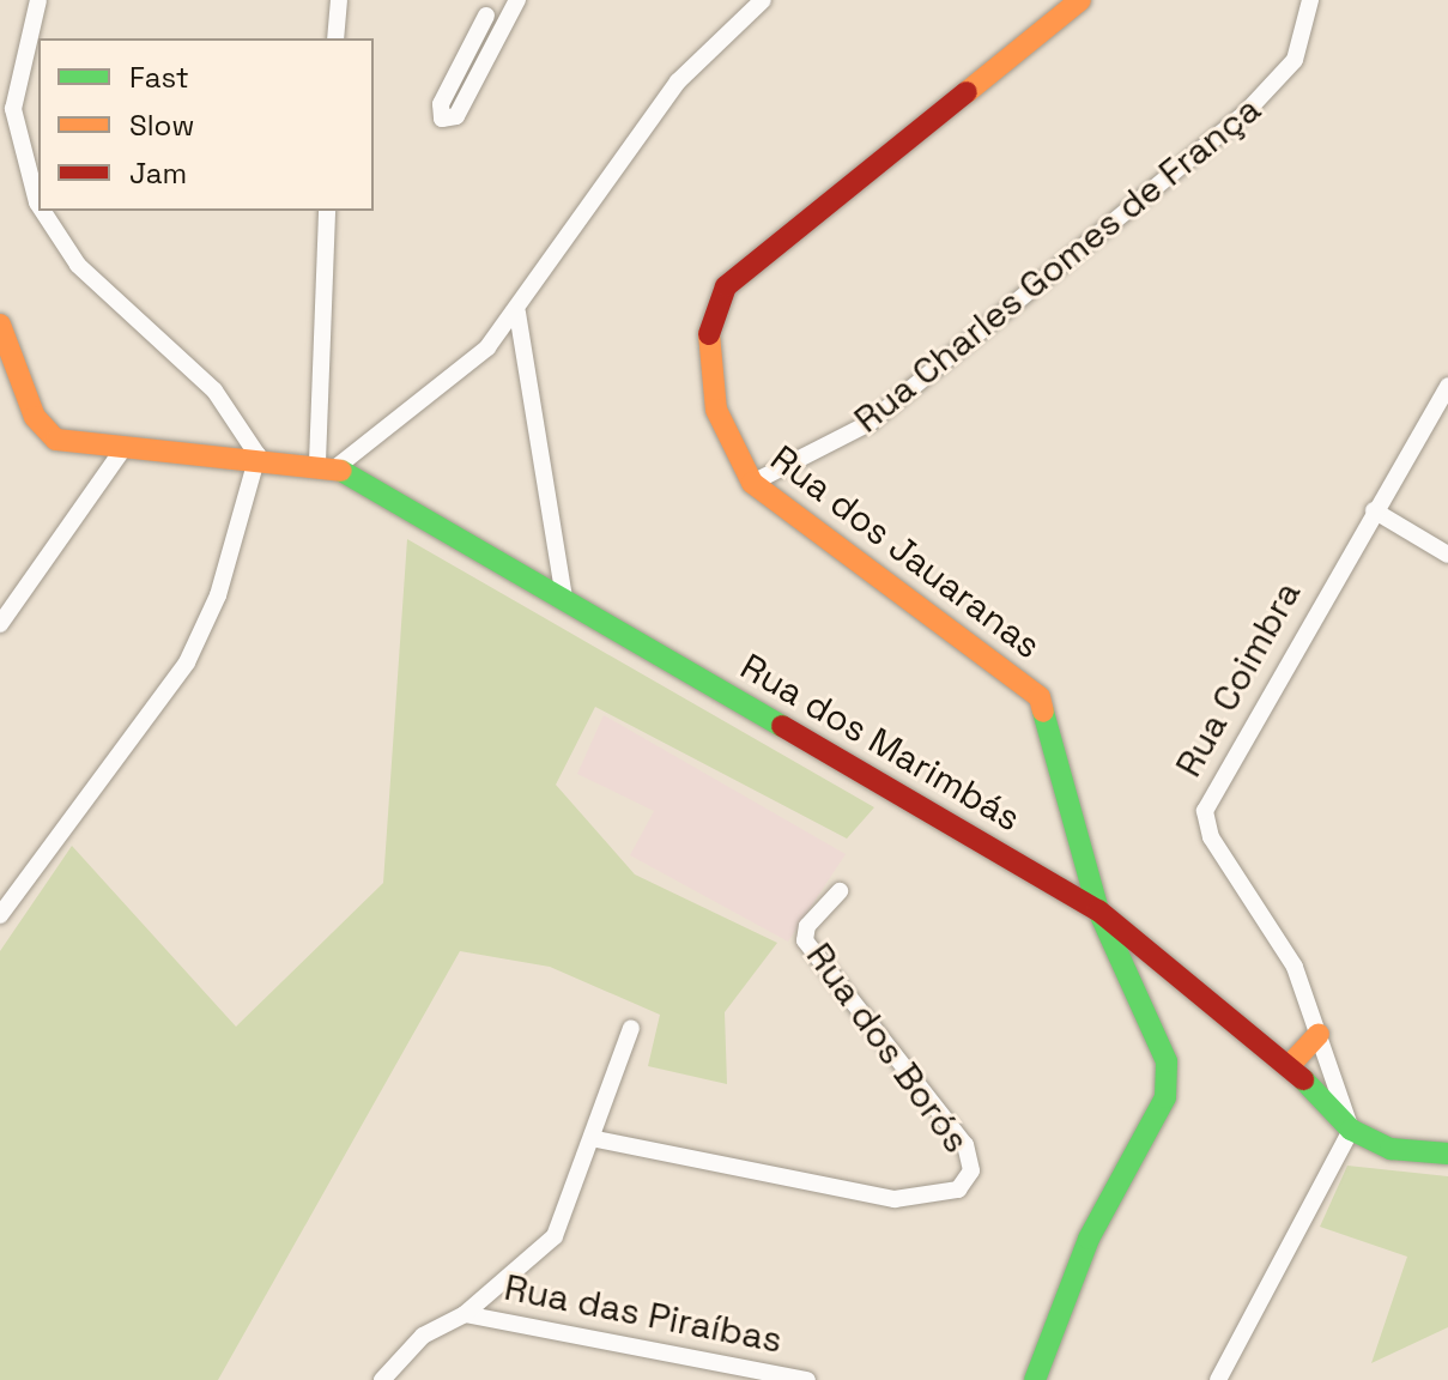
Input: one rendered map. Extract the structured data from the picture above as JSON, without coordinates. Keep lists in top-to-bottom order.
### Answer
{
  "streets": {
    "main road": ["Rua dos Jauaranas", "Rua dos Marimbás"],
    "street": [
      "Rua Charles Gomes de França",
      "Rua Coimbra",
      "Rua dos Borós",
      "Rua das Piraíbas"
    ]
  },
  "crossings": [
    ["Rua Charles Gomes de França", "Rua dos Jauaranas"],
    ["Rua dos Jauaranas", "Rua dos Marimbás"],
    ["Rua Coimbra", "Rua dos Marimbás"]
  ],
  "legend": ["Fast", "Slow", "Jam"]
}
